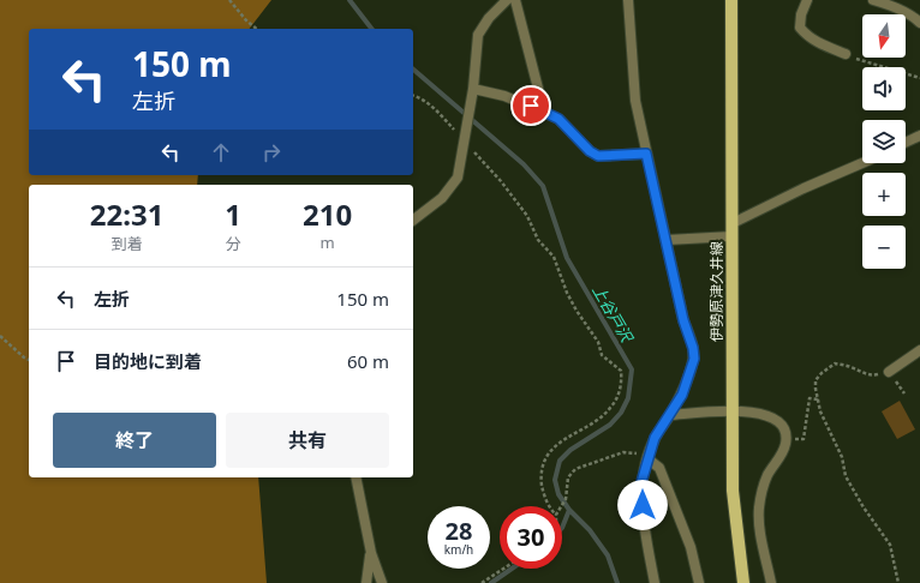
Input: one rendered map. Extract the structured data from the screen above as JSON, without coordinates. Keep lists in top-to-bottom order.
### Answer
{
  "streets": {
    "main road": ["伊勢原津久井線"]
  },
  "water": ["上谷戸沢"],
  "north": "bottom",
  "page": {
    "map_buttons": ["+", "−"],
    "turn": ["150 m", "左折"],
    "eta": [
      "22:31",
      "到着",
      "1",
      "分",
      "210",
      "m"
    ],
    "list": [
      {
        "name": "左折",
        "value": "150 m"
      },
      {
        "name": "目的地に到着",
        "value": "60 m"
      }
    ],
    "buttons": ["終了", "共有"],
    "speed": "28 km/h",
    "limit": "30"
  }
}
